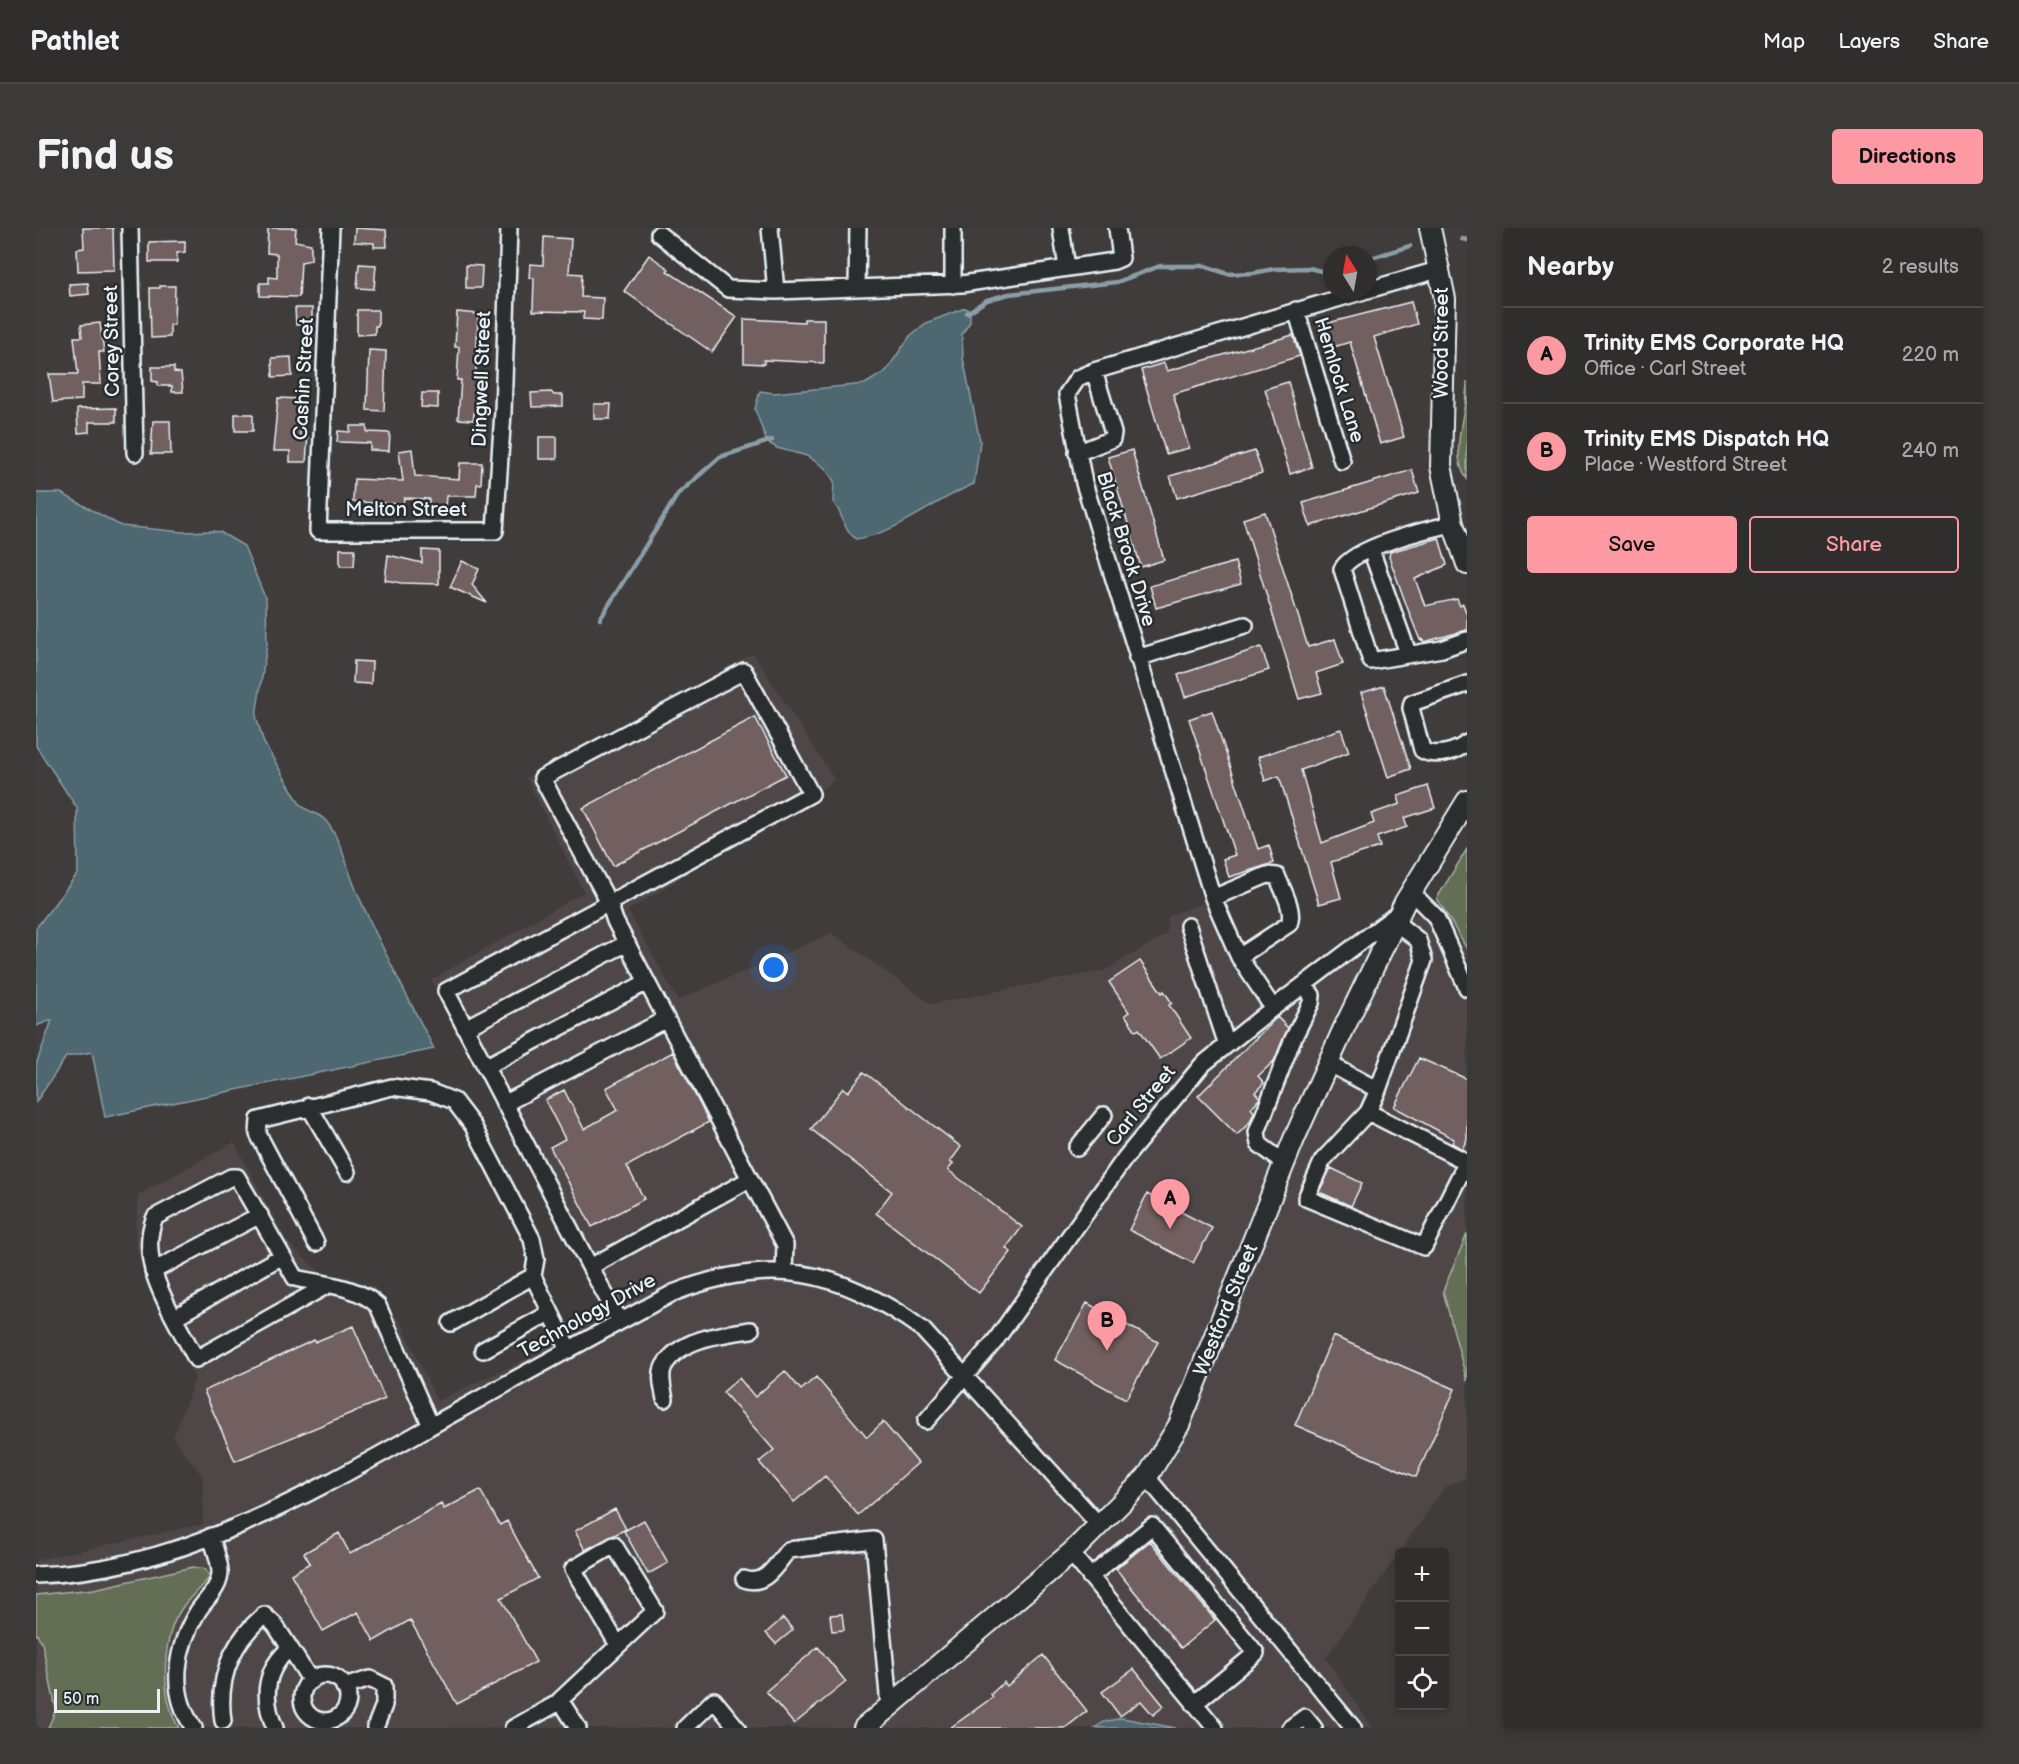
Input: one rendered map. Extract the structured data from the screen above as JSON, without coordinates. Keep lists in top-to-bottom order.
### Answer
{
  "streets": {
    "main road": ["Wood Street", "Westford Street"],
    "street": [
      "Corey Street",
      "Cashin Street",
      "Dingwell Street",
      "Hemlock Lane",
      "Melton Street",
      "Black Brook Drive",
      "Carl Street",
      "Technology Drive"
    ]
  },
  "crossings": [
    ["Wood Street", "Black Brook Drive"],
    ["Cashin Street", "Melton Street"],
    ["Dingwell Street", "Melton Street"],
    ["Hemlock Lane", "Black Brook Drive"],
    ["Black Brook Drive", "Carl Street"],
    ["Carl Street", "Westford Street"],
    ["Carl Street", "Technology Drive"],
    ["Westford Street", "Technology Drive"]
  ],
  "scale_bar": "50 m",
  "north": "top",
  "page": {
    "header": "Pathlet",
    "nav": ["Map", "Layers", "Share"],
    "buttons": [
      "Directions",
      ["Save", "Share"]
    ],
    "title": "Find us",
    "heading": ["Nearby", "2 results"],
    "list": [
      {
        "mark": "A",
        "name": "Trinity EMS Corporate HQ",
        "note": "Office · Carl Street",
        "value": "220 m"
      },
      {
        "mark": "B",
        "name": "Trinity EMS Dispatch HQ",
        "note": "Place · Westford Street",
        "value": "240 m"
      }
    ],
    "pins": ["A", "B"],
    "map_buttons": ["+", "−"],
    "scale": "50 m"
  }
}
